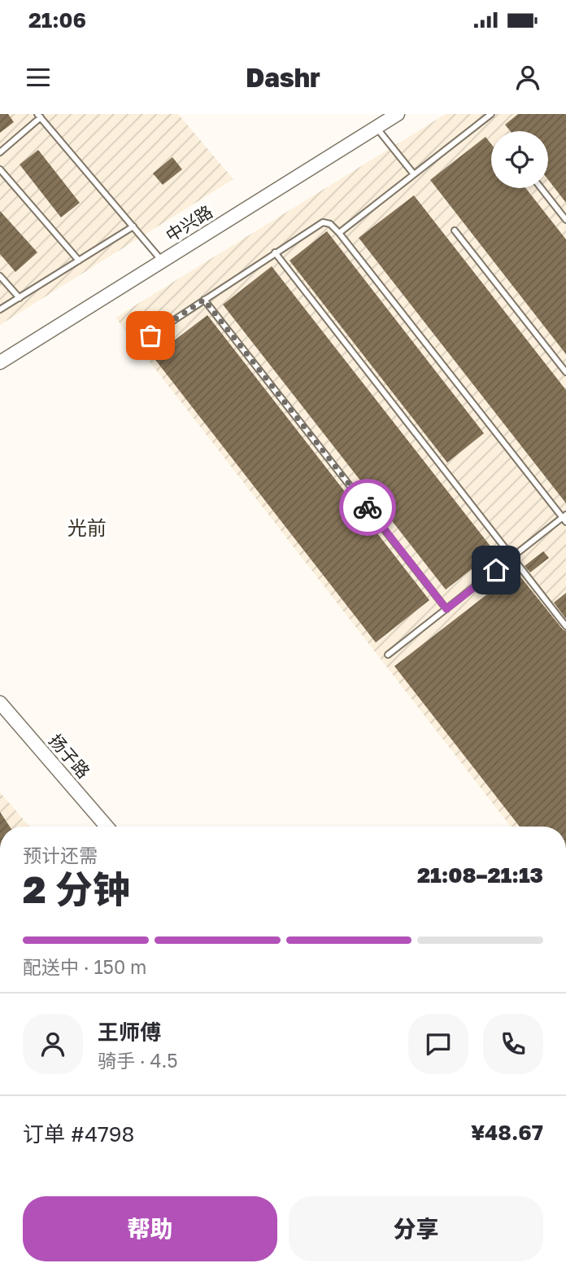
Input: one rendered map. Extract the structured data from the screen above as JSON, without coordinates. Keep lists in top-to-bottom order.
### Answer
{
  "streets": {
    "street": ["中兴路", "扬子路"]
  },
  "districts": ["光前"],
  "page": {
    "status": "21:06",
    "header": "Dashr",
    "heading": ["2 分钟", "预计还需", "21:08–21:13"],
    "panel": [
      "王师傅",
      "骑手 · 4.5",
      "订单 #4798",
      "¥48.67"
    ],
    "bar": "配送中 · 150 m",
    "buttons": ["帮助", "分享"]
  }
}
